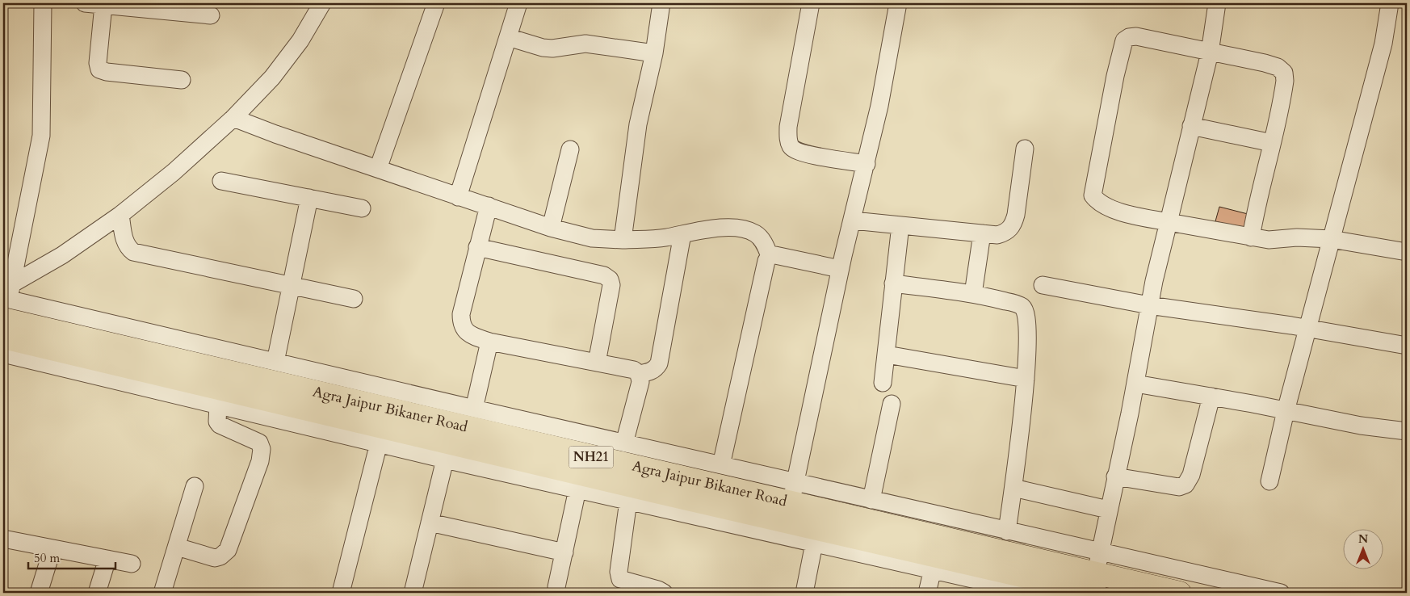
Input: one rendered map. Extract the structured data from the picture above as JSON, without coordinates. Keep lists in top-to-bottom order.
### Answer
{
  "streets": {
    "highway": ["Agra Jaipur Bikaner Road", "NH21"]
  },
  "scale_bar": "50 m",
  "north": "top"
}
